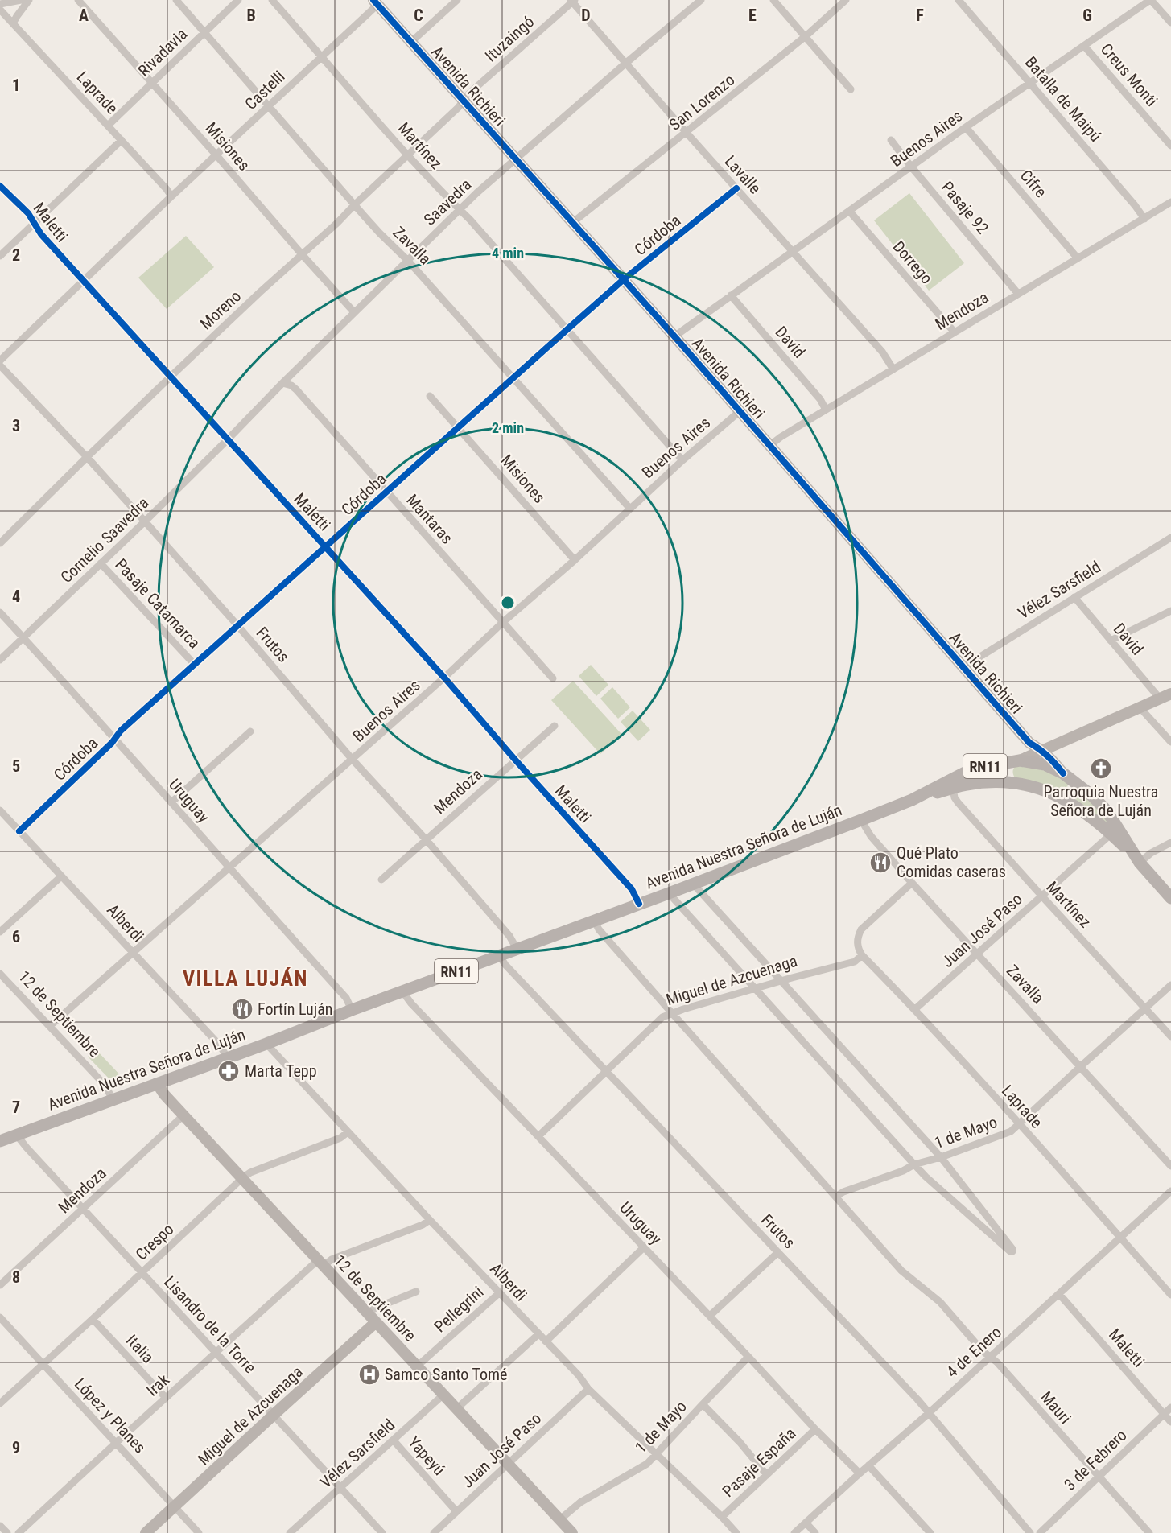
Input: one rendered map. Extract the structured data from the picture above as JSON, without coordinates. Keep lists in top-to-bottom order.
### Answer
{
  "streets": {
    "main road": ["Avenida Richieri", "RN11", "Avenida Nuestra Señora de Luján"],
    "street": [
      "Ituzaingó",
      "Rivadavia",
      "Creus Monti",
      "Castelli",
      "Laprade",
      "Batalla de Maipú",
      "San Lorenzo",
      "Buenos Aires",
      "Martínez",
      "Misiones",
      "Lavalle",
      "Cifre",
      "Saavedra",
      "Pasaje 92",
      "Maletti",
      "Córdoba",
      "Zavalla",
      "Dorrego",
      "Moreno",
      "Mendoza",
      "David",
      "Mantaras",
      "Cornelio Saavedra",
      "Vélez Sarsfield",
      "Pasaje Catamarca",
      "Frutos",
      "Uruguay",
      "Alberdi",
      "Juan José Paso",
      "Miguel de Azcuenaga",
      "12 de Septiembre",
      "1 de Mayo",
      "Crespo",
      "Pellegrini",
      "Lisandro de la Torre",
      "Italia",
      "4 de Enero",
      "Irak",
      "Mauri",
      "López y Planes",
      "Yapeyú",
      "3 de Febrero",
      "Pasaje España"
    ]
  },
  "crossings": [
    ["Ituzaingó", "Avenida Richieri"],
    ["Ituzaingó", "Lavalle"],
    ["Ituzaingó", "Moreno"],
    ["Rivadavia", "Laprade"],
    ["Rivadavia", "Misiones"],
    ["Rivadavia", "Zavalla"],
    ["Creus Monti", "Buenos Aires"],
    ["Avenida Richieri", "Castelli"],
    ["Avenida Richieri", "San Lorenzo"],
    ["Avenida Richieri", "Buenos Aires"],
    ["Avenida Richieri", "Saavedra"],
    ["Avenida Richieri", "Córdoba"],
    ["Avenida Richieri", "Moreno"],
    ["Avenida Richieri", "Mendoza"],
    ["Avenida Richieri", "Vélez Sarsfield"],
    ["Avenida Richieri", "RN11"],
    ["Avenida Richieri", "Avenida Nuestra Señora de Luján"],
    ["Castelli", "Laprade"],
    ["Castelli", "Martínez"],
    ["Castelli", "Misiones"],
    ["Castelli", "Maletti"],
    ["Castelli", "Zavalla"],
    ["Laprade", "Juan José Paso"],
    ["Laprade", "Miguel de Azcuenaga"],
    ["Laprade", "1 de Mayo"],
    ["Laprade", "4 de Enero"],
    ["Batalla de Maipú", "Buenos Aires"],
    ["Batalla de Maipú", "Mendoza"],
    ["San Lorenzo", "Lavalle"],
    ["Buenos Aires", "Martínez"],
    ["Buenos Aires", "Misiones"],
    ["Buenos Aires", "Lavalle"],
    ["Buenos Aires", "Cifre"],
    ["Buenos Aires", "Pasaje 92"],
    ["Buenos Aires", "Maletti"],
    ["Buenos Aires", "Zavalla"],
    ["Buenos Aires", "Dorrego"],
    ["Buenos Aires", "David"],
    ["Buenos Aires", "Mantaras"],
    ["Buenos Aires", "Frutos"],
    ["Buenos Aires", "Uruguay"],
    ["Buenos Aires", "Alberdi"],
    ["Buenos Aires", "12 de Septiembre"],
    ["Martínez", "Saavedra"],
    ["Martínez", "Córdoba"],
    ["Martínez", "Moreno"],
    ["Martínez", "RN11"],
    ["Martínez", "Juan José Paso"],
    ["Martínez", "1 de Mayo"],
    ["Misiones", "Saavedra"],
    ["Misiones", "Córdoba"],
    ["Misiones", "Moreno"],
    ["Lavalle", "Saavedra"],
    ["Lavalle", "Córdoba"],
    ["Lavalle", "Mendoza"],
    ["Cifre", "Mendoza"],
    ["Saavedra", "Maletti"],
    ["Saavedra", "Zavalla"],
    ["Saavedra", "Mantaras"],
    ["Saavedra", "Cornelio Saavedra"],
    ["Pasaje 92", "Mendoza"],
    ["Maletti", "Córdoba"],
    ["Maletti", "Moreno"],
    ["Maletti", "Mendoza"],
    ["Maletti", "Cornelio Saavedra"],
    ["Maletti", "Avenida Nuestra Señora de Luján"],
    ["Maletti", "4 de Enero"],
    ["Maletti", "3 de Febrero"],
    ["Córdoba", "Zavalla"],
    ["Córdoba", "Mantaras"],
    ["Córdoba", "Pasaje Catamarca"],
    ["Córdoba", "Frutos"],
    ["Córdoba", "Uruguay"],
    ["Córdoba", "Alberdi"],
    ["Zavalla", "Moreno"],
    ["Zavalla", "Avenida Nuestra Señora de Luján"],
    ["Zavalla", "Juan José Paso"],
    ["Zavalla", "1 de Mayo"],
    ["Dorrego", "Mendoza"],
    ["Moreno", "Frutos"],
    ["Mendoza", "David"],
    ["Mendoza", "Frutos"],
    ["Mendoza", "12 de Septiembre"],
    ["Mendoza", "Lisandro de la Torre"],
    ["David", "Vélez Sarsfield"],
    ["Cornelio Saavedra", "Pasaje Catamarca"],
    ["Cornelio Saavedra", "Frutos"],
    ["Cornelio Saavedra", "Uruguay"],
    ["Vélez Sarsfield", "12 de Septiembre"],
    ["Vélez Sarsfield", "Lisandro de la Torre"],
    ["Vélez Sarsfield", "Yapeyú"],
    ["Frutos", "Avenida Nuestra Señora de Luján"],
    ["Frutos", "Miguel de Azcuenaga"],
    ["Frutos", "4 de Enero"],
    ["RN11", "Avenida Nuestra Señora de Luján"],
    ["RN11", "Juan José Paso"],
    ["Uruguay", "Avenida Nuestra Señora de Luján"],
    ["Uruguay", "Miguel de Azcuenaga"],
    ["Uruguay", "1 de Mayo"],
    ["Uruguay", "4 de Enero"],
    ["Uruguay", "Pasaje España"],
    ["Avenida Nuestra Señora de Luján", "Alberdi"],
    ["Avenida Nuestra Señora de Luján", "12 de Septiembre"],
    ["Avenida Nuestra Señora de Luján", "Lisandro de la Torre"],
    ["Avenida Nuestra Señora de Luján", "Mauri"],
    ["Alberdi", "Juan José Paso"],
    ["Alberdi", "1 de Mayo"],
    ["Alberdi", "Crespo"],
    ["Alberdi", "Pellegrini"],
    ["Alberdi", "Pasaje España"],
    ["Juan José Paso", "12 de Septiembre"],
    ["Juan José Paso", "Yapeyú"],
    ["Miguel de Azcuenaga", "12 de Septiembre"],
    ["Miguel de Azcuenaga", "Lisandro de la Torre"],
    ["Miguel de Azcuenaga", "Mauri"],
    ["Miguel de Azcuenaga", "López y Planes"],
    ["12 de Septiembre", "1 de Mayo"],
    ["12 de Septiembre", "Crespo"],
    ["12 de Septiembre", "Pellegrini"],
    ["12 de Septiembre", "Irak"],
    ["1 de Mayo", "Mauri"],
    ["Crespo", "Lisandro de la Torre"],
    ["Crespo", "Italia"],
    ["Crespo", "López y Planes"],
    ["Lisandro de la Torre", "Irak"],
    ["Italia", "Irak"],
    ["4 de Enero", "Mauri"],
    ["Irak", "López y Planes"],
    ["Mauri", "3 de Febrero"]
  ],
  "districts": ["VILLA LUJÁN"],
  "places": {
    "church": ["Parroquia Nuestra Señora de Luján"],
    "restaurant": ["Qué Plato Comidas caseras", "Fortín Luján"],
    "pharmacy": ["Marta Tepp"],
    "hospital": ["Samco Santo Tomé"]
  },
  "grid": {
    "columns": [
      "A",
      "B",
      "C",
      "D",
      "E",
      "F",
      "G"
    ],
    "rows": [
      "1",
      "2",
      "3",
      "4",
      "5",
      "6",
      "7",
      "8",
      "9"
    ]
  },
  "rings": ["4 min", "2 min"]
}
